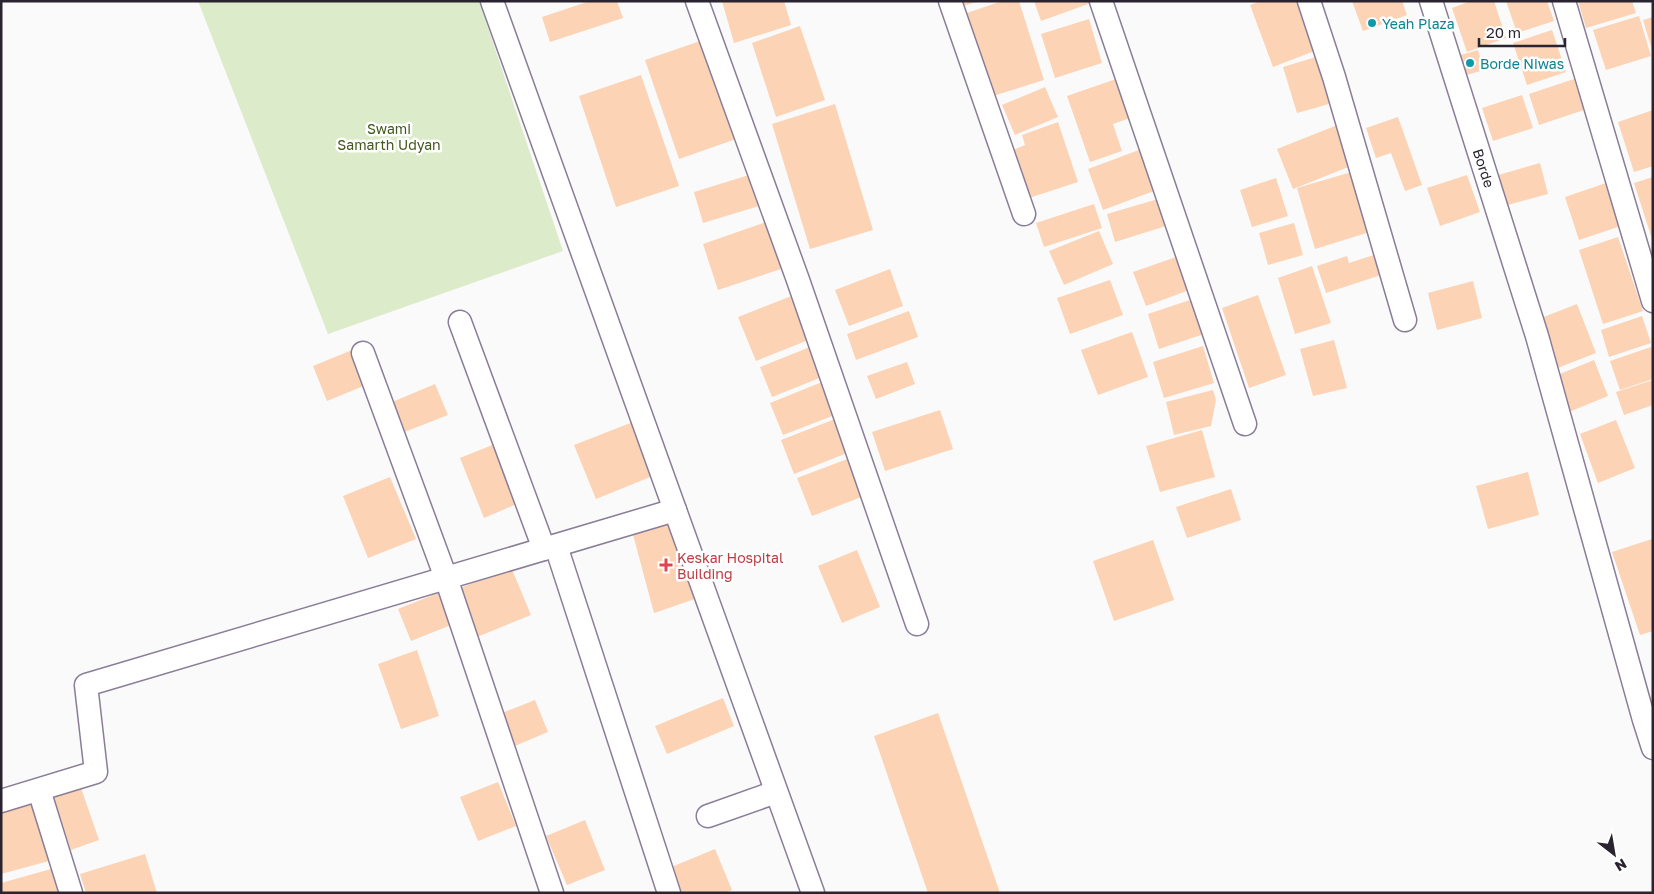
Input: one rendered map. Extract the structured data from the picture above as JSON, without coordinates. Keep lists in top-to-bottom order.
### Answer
{
  "streets": {
    "street": ["Borde"]
  },
  "parks": ["Swami Samarth Udyan"],
  "places": {
    "other": ["Yeah Plaza", "Borde Niwas"],
    "health": ["Keskar Hospital Building"]
  },
  "scale_bar": "20 m",
  "north": "bottom right"
}
